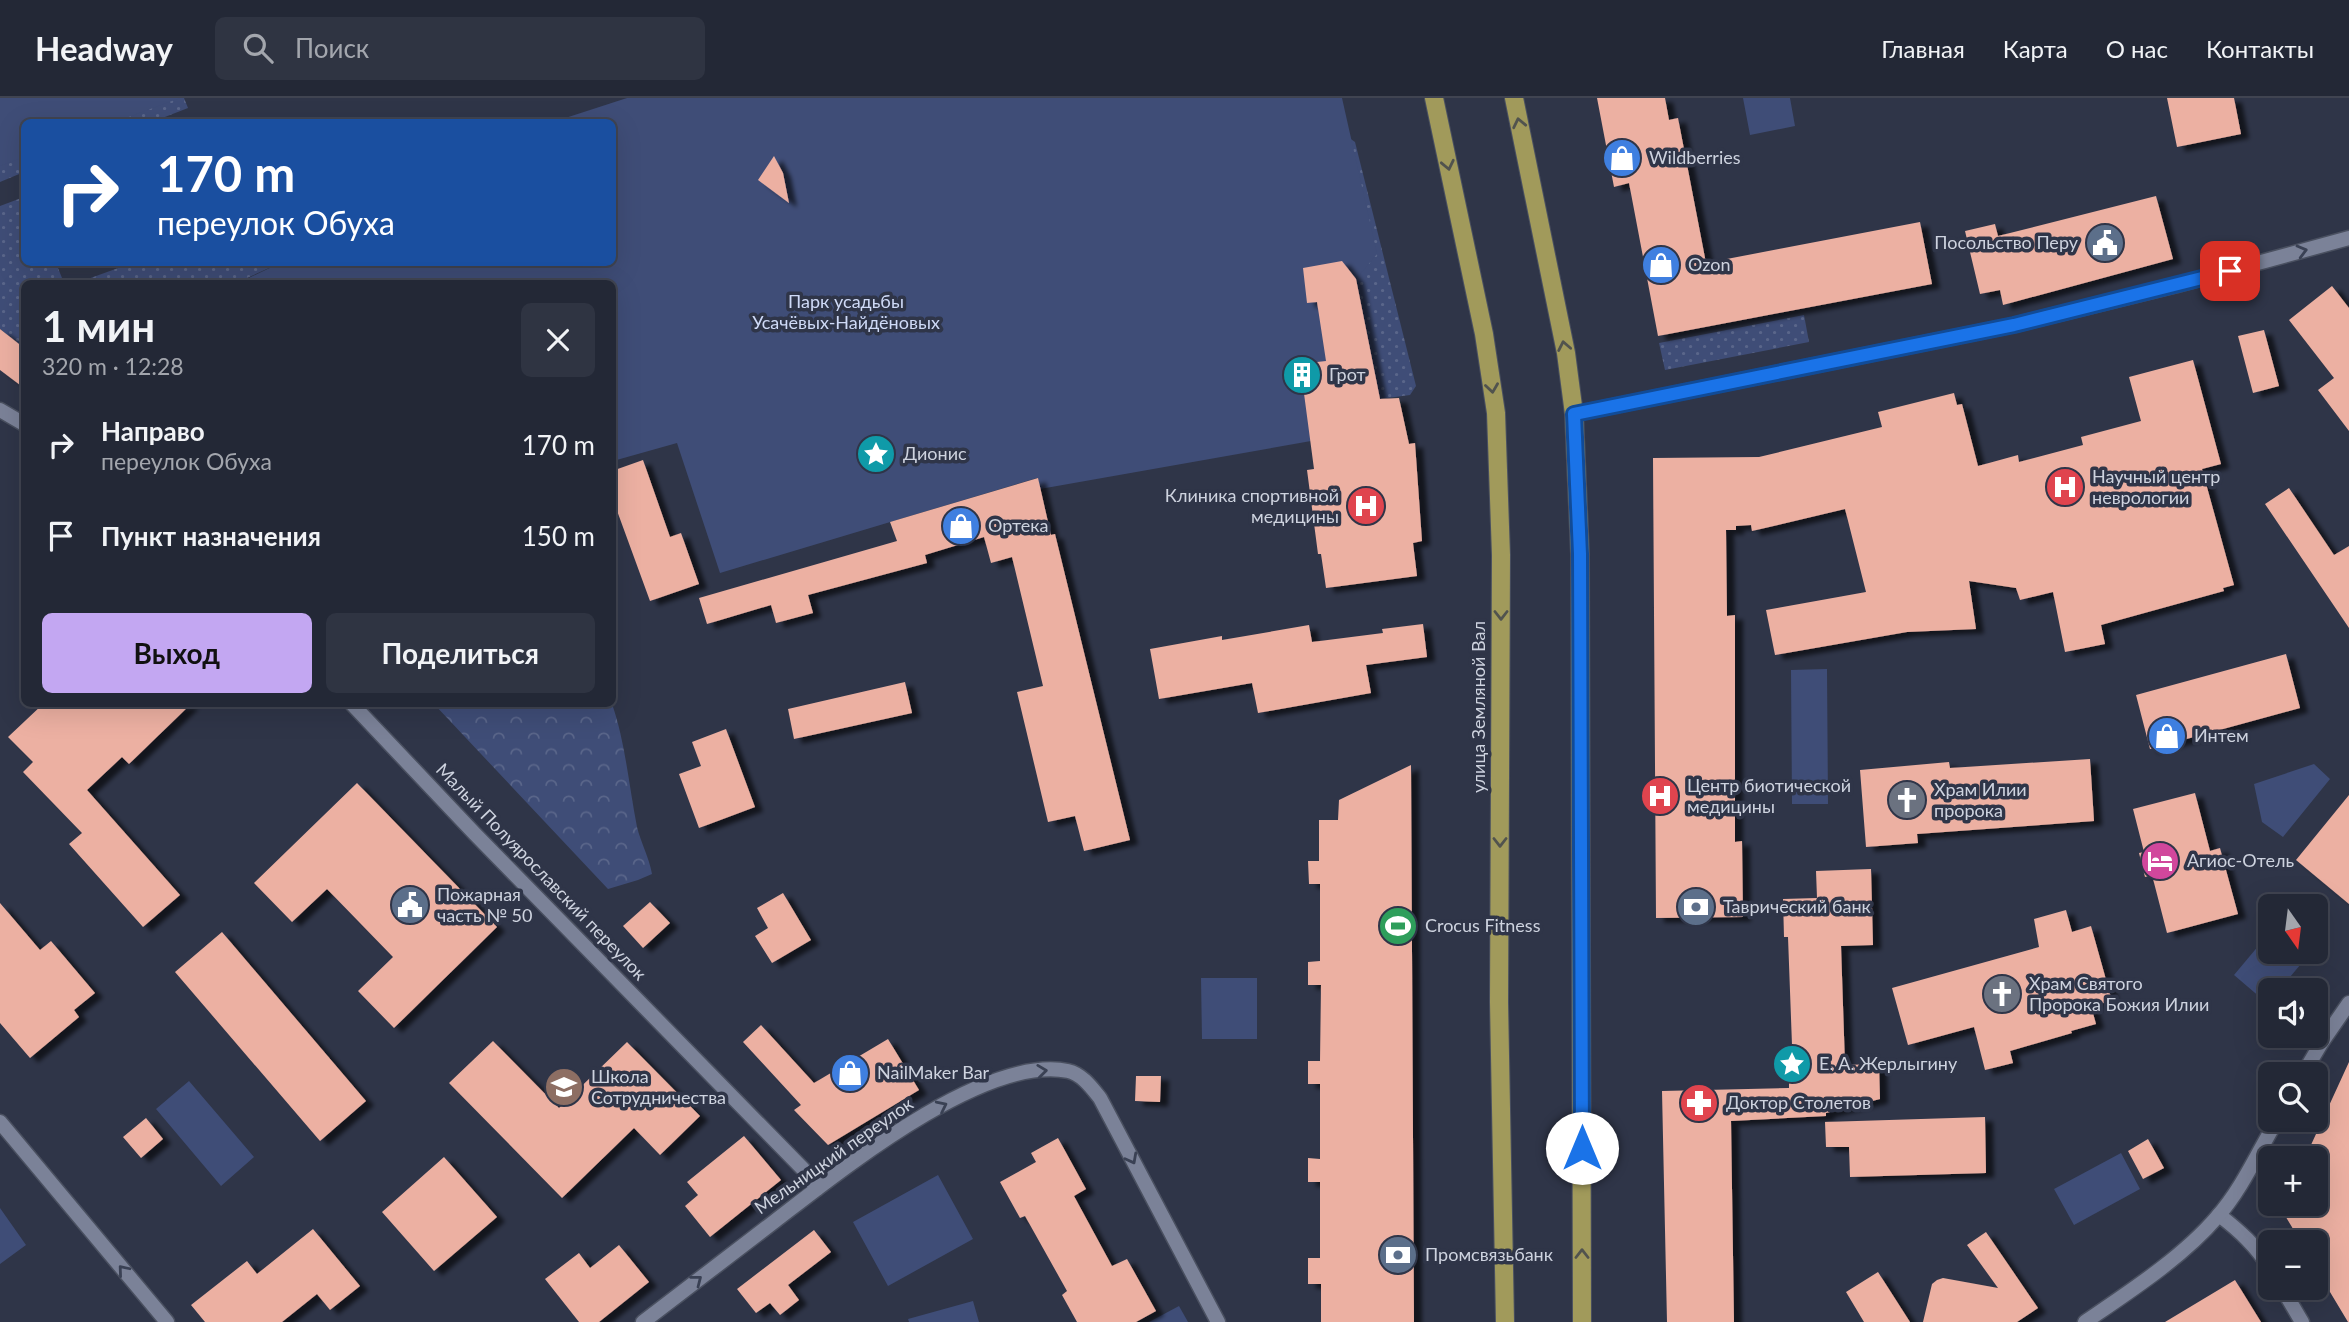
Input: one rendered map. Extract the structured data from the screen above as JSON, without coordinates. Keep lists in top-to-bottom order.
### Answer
{
  "streets": {
    "main road": ["улица Земляной Вал"],
    "street": ["Малый Полуярославский переулок", "Мельницкий переулок"]
  },
  "crossings": [
    ["Малый Полуярославский переулок", "Мельницкий переулок"]
  ],
  "parks": ["Парк усадьбы Усачёвых-Найдёновых"],
  "places": {
    "shop": [
      "Wildberries",
      "Ozon",
      "Ортека",
      "Интем",
      "NailMaker Bar"
    ],
    "public building": ["Посольство Перу", "Пожарная часть № 50"],
    "building": ["Грот"],
    "place": ["Дионис", "Е. А. Жерлыгину"],
    "hospital": ["Научный центр неврологии", "Клиника спортивной медицины", "Центр биотической медицины"],
    "church": ["Храм Илии пророка", "Храм Святого Пророка Божия Илии"],
    "hotel": ["Агиос-Отель"],
    "bank": ["Таврический банк", "Промсвязьбанк"],
    "sports": ["Crocus Fitness"],
    "school or university": ["Школа Сотрудничества"],
    "pharmacy": ["Доктор Столетов"]
  },
  "north": "bottom",
  "page": {
    "header": "Headway",
    "search": "Поиск",
    "nav": [
      "Главная",
      "Карта",
      "О нас",
      "Контакты"
    ],
    "turn": ["170 m", "переулок Обуха"],
    "heading": ["1 мин", "320 m · 12:28"],
    "list": [
      {
        "name": "Направо",
        "note": "переулок Обуха",
        "value": "170 m"
      },
      {
        "name": "Пункт назначения",
        "value": "150 m"
      }
    ],
    "buttons": ["Выход", "Поделиться"],
    "map_buttons": ["+", "−"]
  }
}
